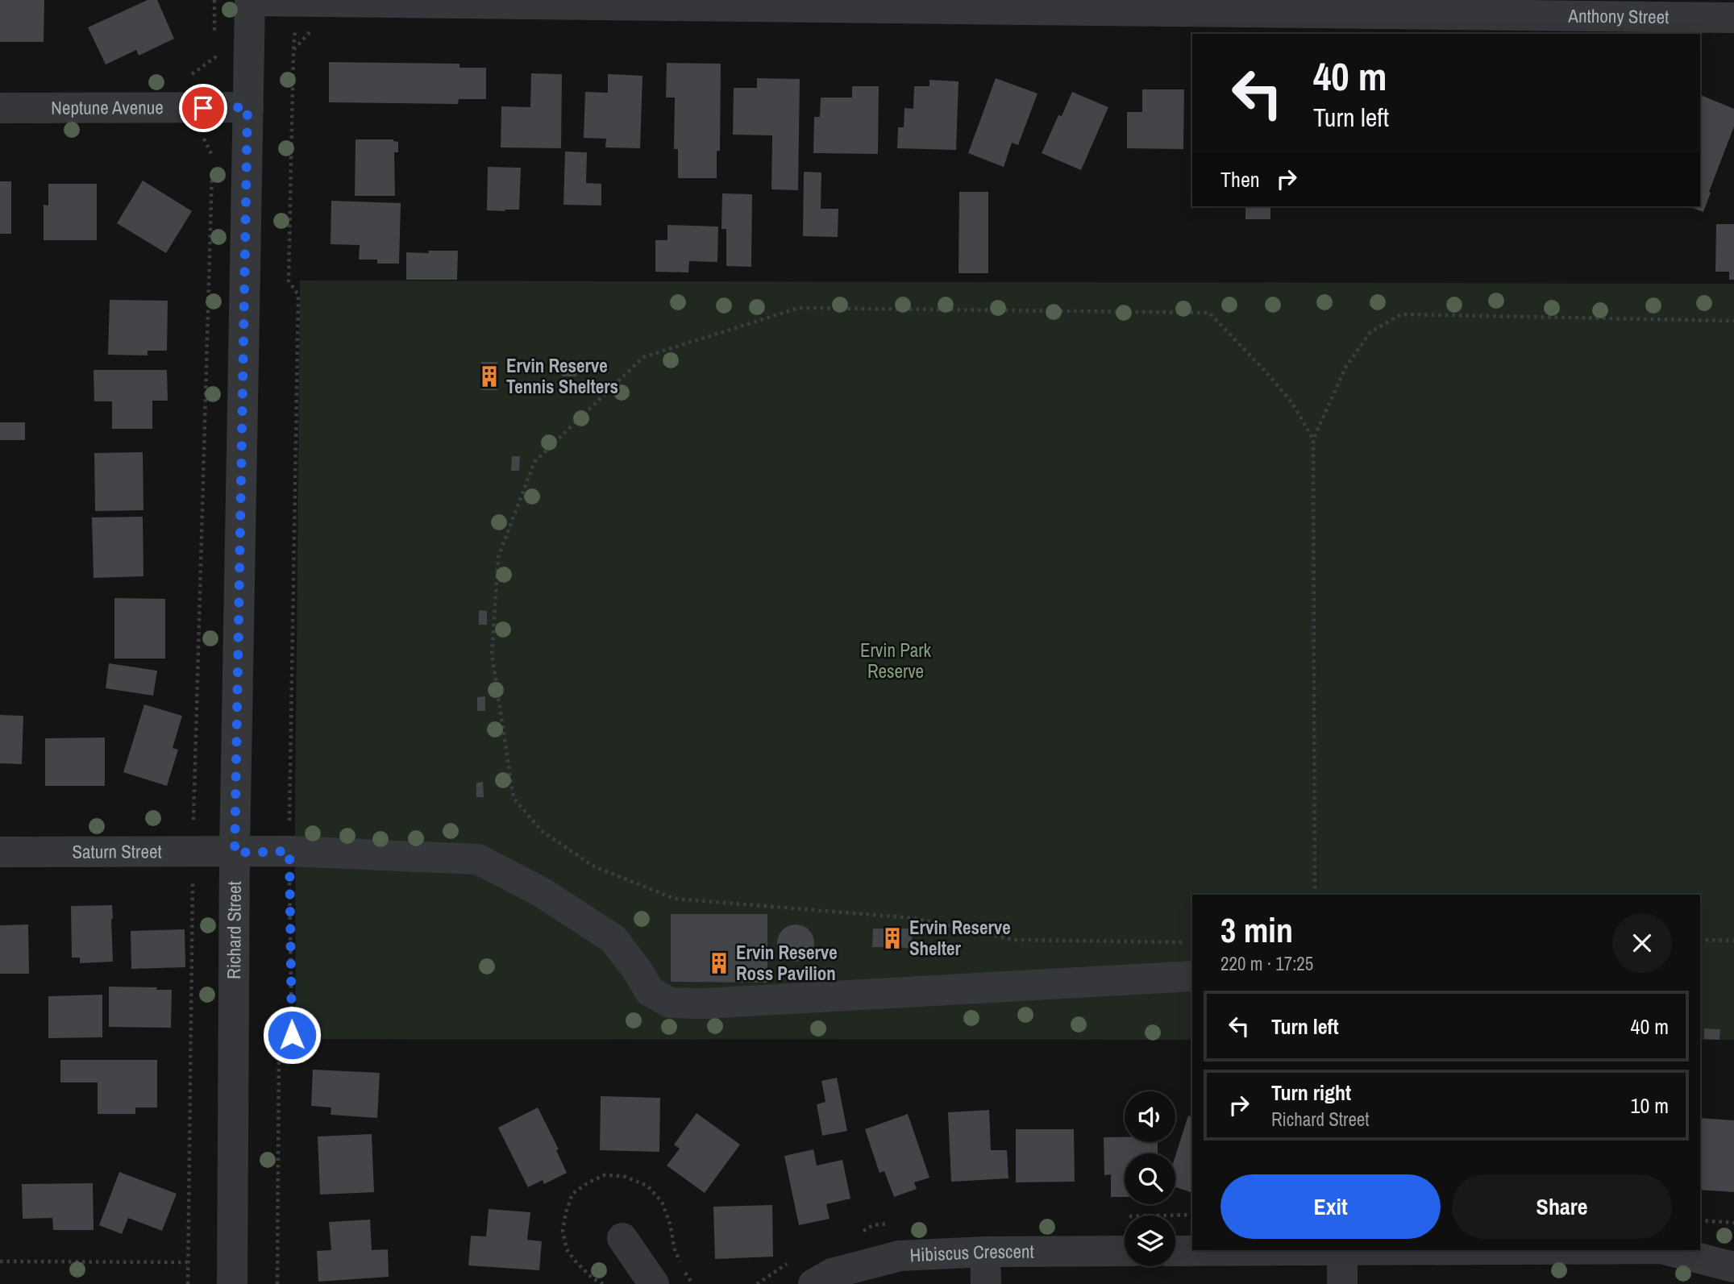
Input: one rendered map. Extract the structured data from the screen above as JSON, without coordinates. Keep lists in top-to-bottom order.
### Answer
{
  "streets": {
    "street": [
      "Anthony Street",
      "Neptune Avenue",
      "Saturn Street",
      "Richard Street",
      "Hibiscus Crescent"
    ]
  },
  "crossings": [
    ["Anthony Street", "Richard Street"],
    ["Neptune Avenue", "Richard Street"],
    ["Saturn Street", "Richard Street"]
  ],
  "parks": ["Ervin Park Reserve"],
  "places": {
    "building": ["Ervin Reserve Tennis Shelters", "Ervin Reserve Shelter", "Ervin Reserve Ross Pavilion"]
  },
  "page": {
    "turn": ["40 m", "Turn left"],
    "then": "Then",
    "heading": ["3 min", "220 m · 17:25"],
    "list": [
      {
        "name": "Turn left",
        "value": "40 m"
      },
      {
        "name": "Turn right",
        "note": "Richard Street",
        "value": "10 m"
      }
    ],
    "buttons": ["Exit", "Share"]
  }
}
